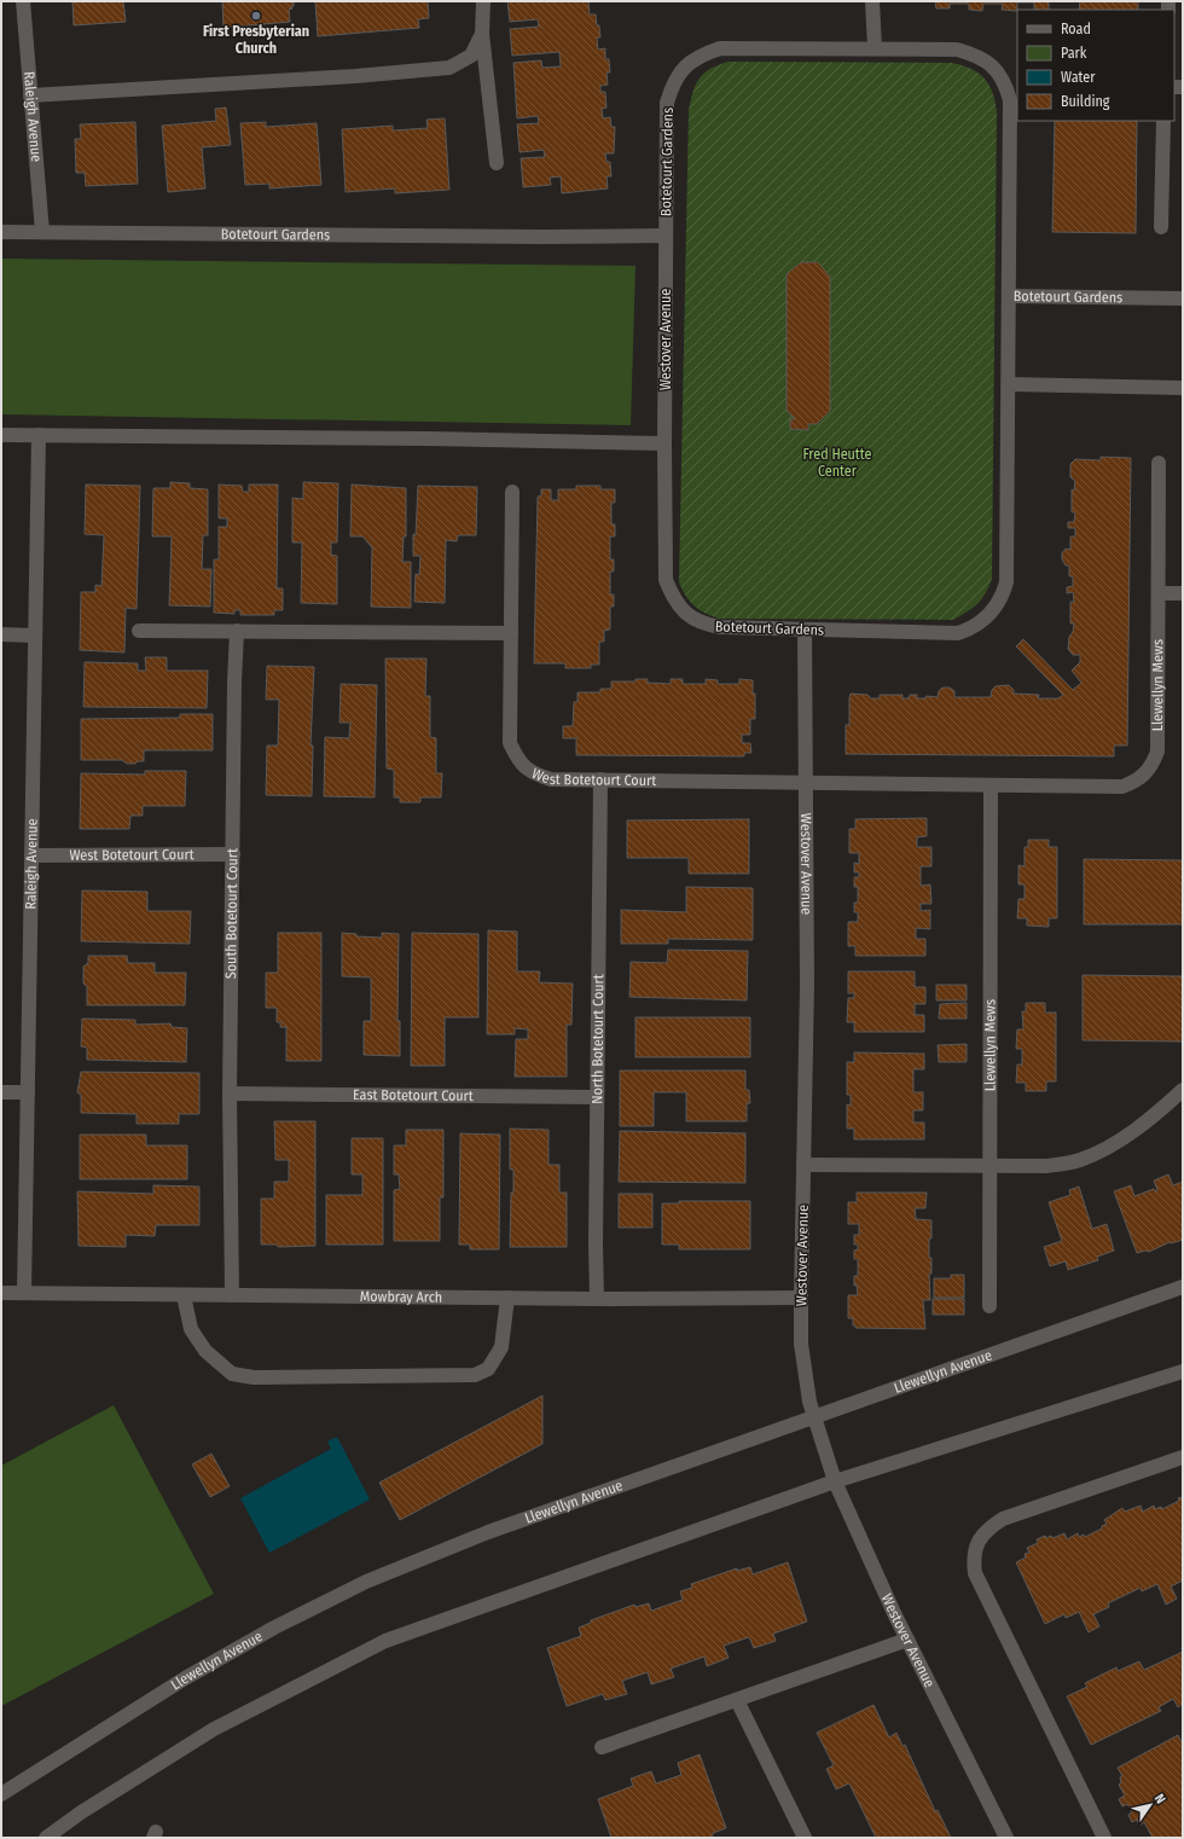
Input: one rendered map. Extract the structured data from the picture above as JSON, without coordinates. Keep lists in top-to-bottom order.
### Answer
{
  "streets": {
    "street": [
      "Raleigh Avenue",
      "Botetourt Gardens",
      "Westover Avenue",
      "Llewellyn Mews",
      "West Botetourt Court",
      "South Botetourt Court",
      "North Botetourt Court",
      "East Botetourt Court",
      "Mowbray Arch",
      "Llewellyn Avenue"
    ]
  },
  "crossings": [
    ["Raleigh Avenue", "Botetourt Gardens"],
    ["Raleigh Avenue", "West Botetourt Court"],
    ["Raleigh Avenue", "Mowbray Arch"],
    ["Botetourt Gardens", "Westover Avenue"],
    ["Westover Avenue", "Llewellyn Mews"],
    ["Westover Avenue", "West Botetourt Court"],
    ["Westover Avenue", "Mowbray Arch"],
    ["Westover Avenue", "Llewellyn Avenue"],
    ["Llewellyn Mews", "West Botetourt Court"],
    ["West Botetourt Court", "South Botetourt Court"],
    ["West Botetourt Court", "North Botetourt Court"],
    ["South Botetourt Court", "East Botetourt Court"],
    ["South Botetourt Court", "Mowbray Arch"],
    ["North Botetourt Court", "East Botetourt Court"],
    ["North Botetourt Court", "Mowbray Arch"]
  ],
  "parks": ["Fred Heutte Center"],
  "places": ["First Presbyterian Church"],
  "legend": [
    "Road",
    "Park",
    "Water",
    "Building"
  ],
  "north": "top right"
}
